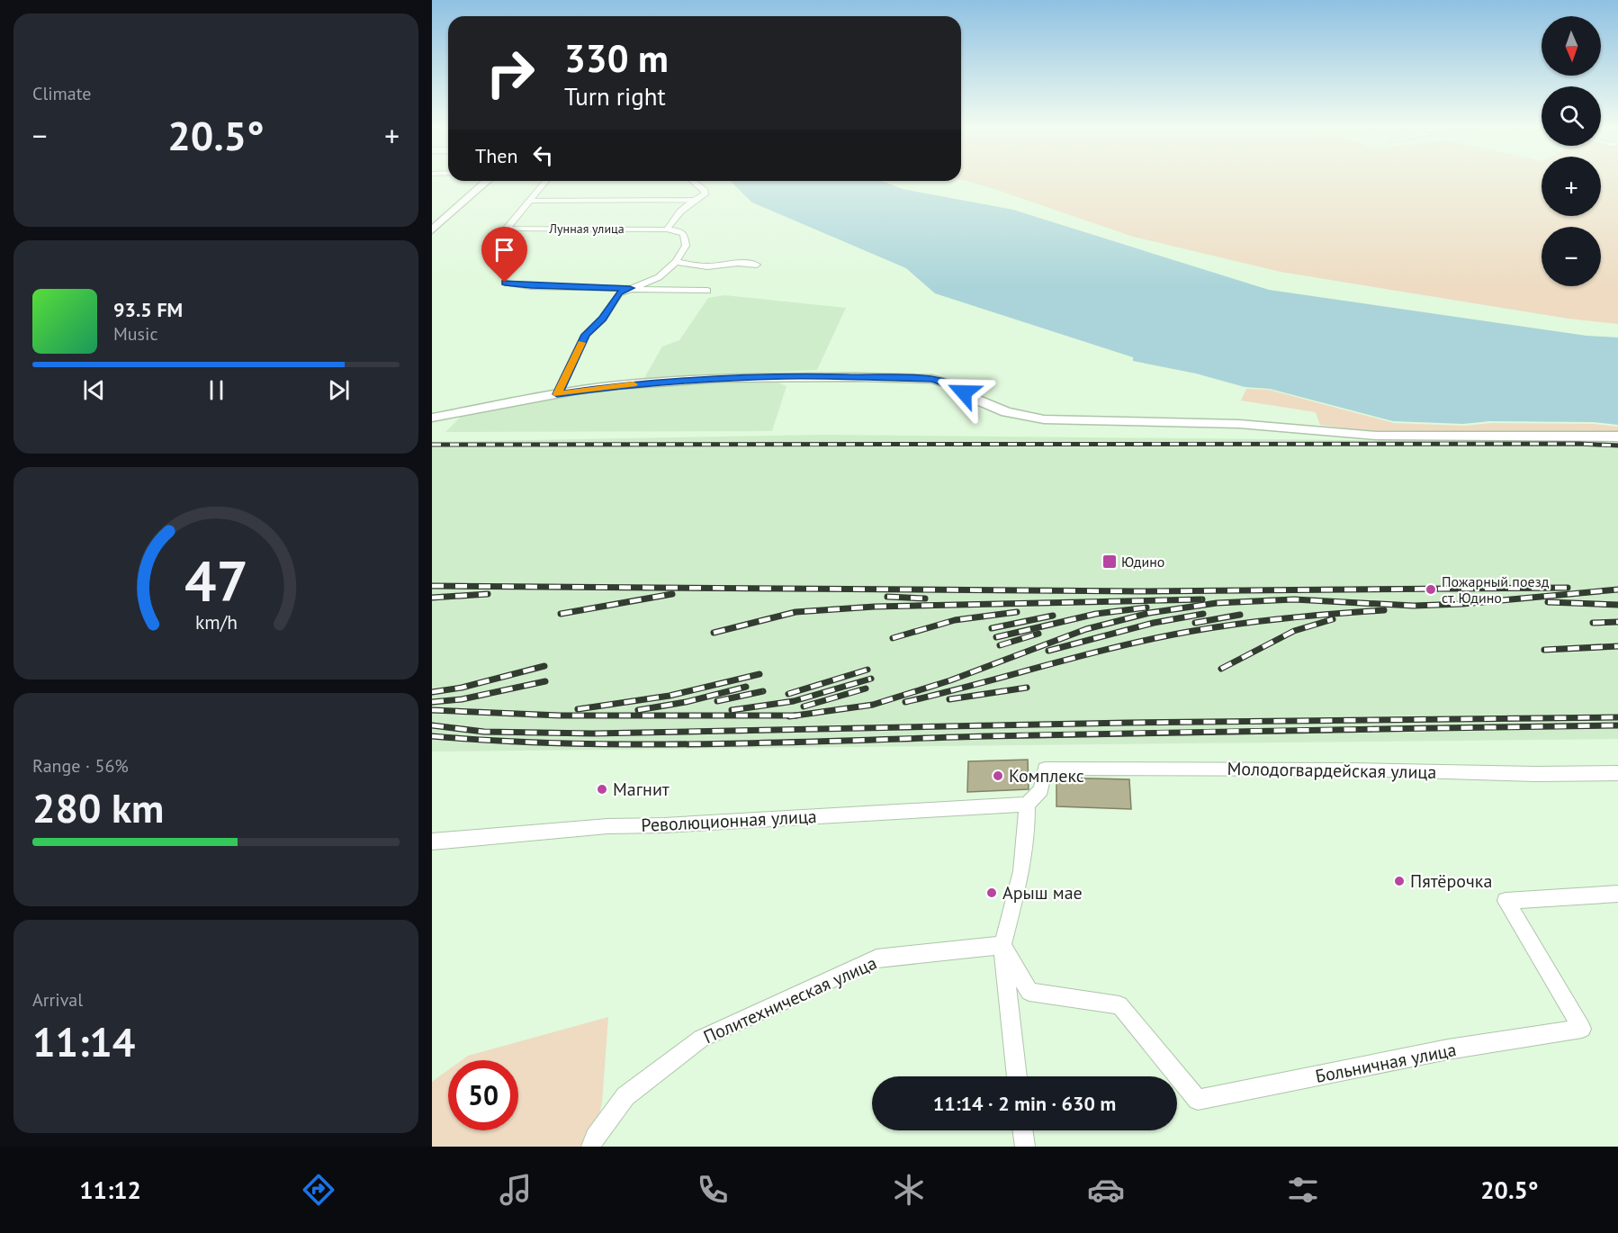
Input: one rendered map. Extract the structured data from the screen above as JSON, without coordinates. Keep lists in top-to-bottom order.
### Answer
{
  "streets": {
    "street": [
      "Лунная улица",
      "Молодогвардейская улица",
      "Революционная улица",
      "Политехническая улица",
      "Больничная улица"
    ]
  },
  "crossings": [
    ["Молодогвардейская улица", "Революционная улица"],
    ["Политехническая улица", "Больничная улица"]
  ],
  "places": {
    "transit": ["Юдино"],
    "other": [
      "Пожарный поезд ст. Юдино",
      "Комплекс",
      "Магнит",
      "Пятёрочка",
      "Арыш мае"
    ]
  },
  "north": "bottom",
  "page": {
    "tile": [
      "Climate",
      ["Range · 56%", "280 km"],
      ["Arrival", "11:14"]
    ],
    "map_buttons": ["+", "−"],
    "turn": ["330 m", "Turn right"],
    "heat": ["−", "20.5°", "+"],
    "then": "Then",
    "song": ["93.5 FM", "Music"],
    "limit": "50",
    "trip": "11:14 · 2 min · 630 m",
    "tabs": ["11:12", "20.5°"],
    "gauge": ["47", "km/h"]
  }
}
